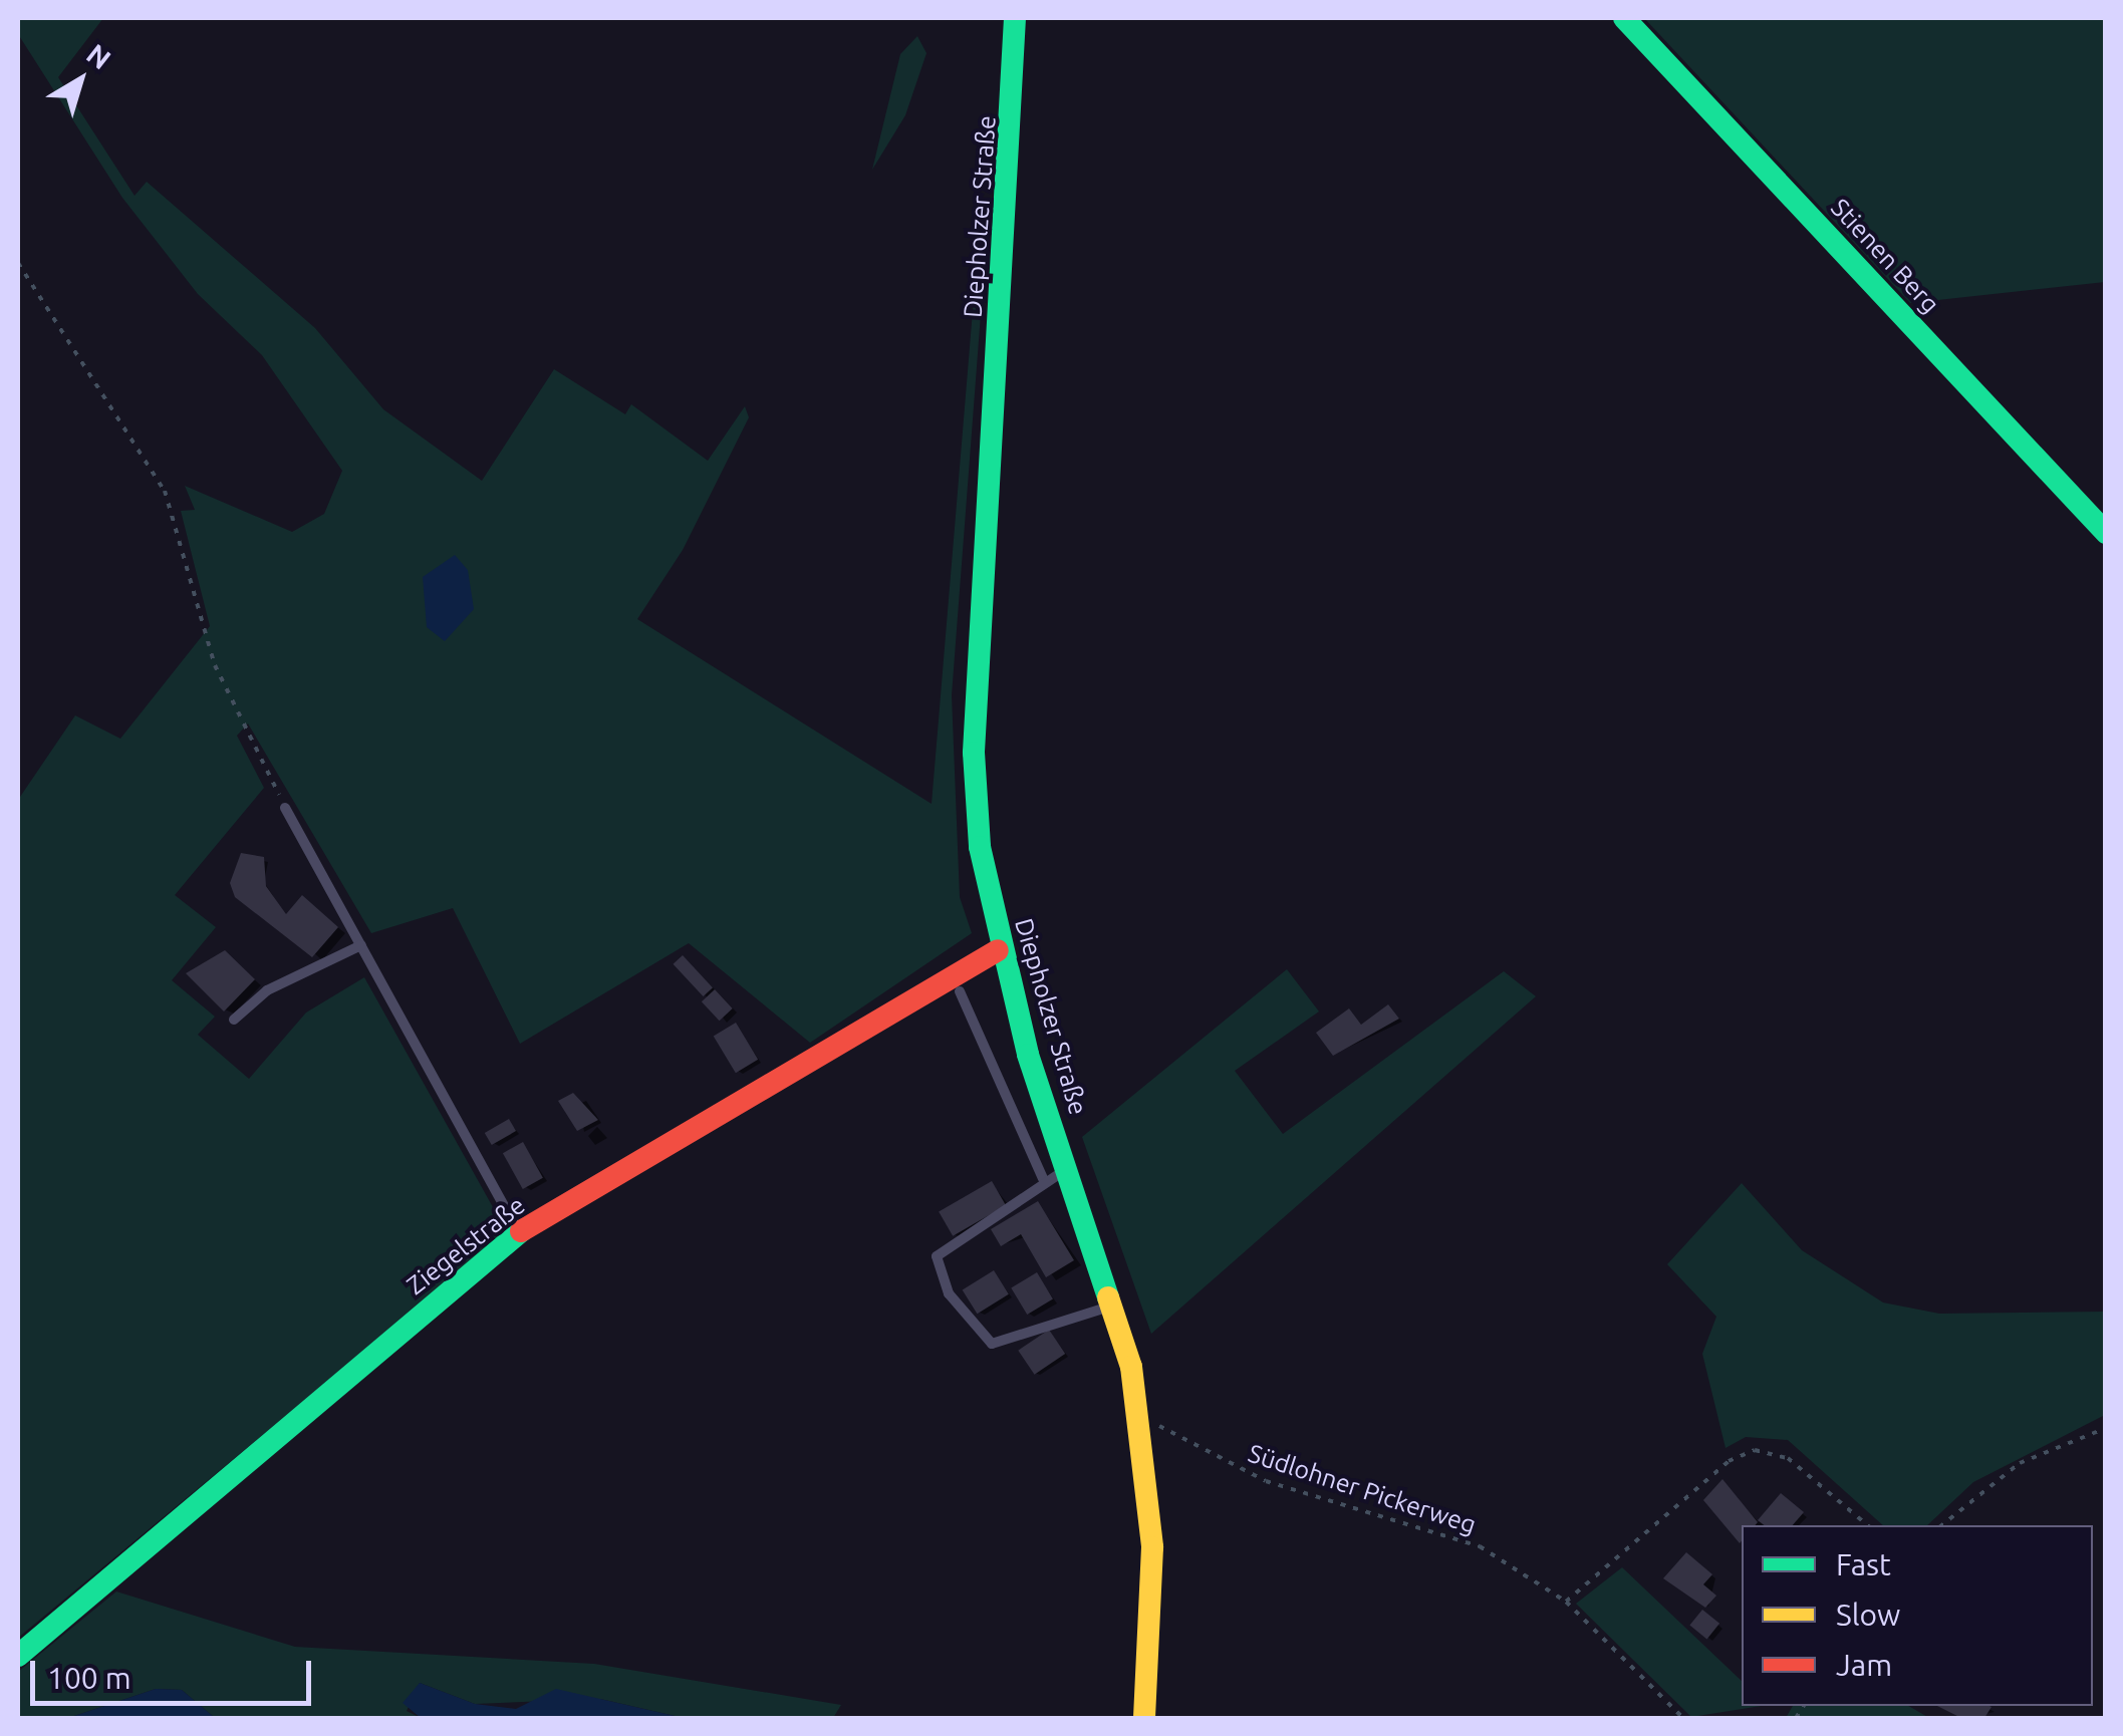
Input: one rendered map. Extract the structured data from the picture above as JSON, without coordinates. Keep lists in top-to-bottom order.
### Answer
{
  "streets": {
    "street": ["Diepholzer Straße", "Stienen Berg", "Ziegelstraße"],
    "path": ["Südlohner Pickerweg"]
  },
  "crossings": [
    ["Diepholzer Straße", "Ziegelstraße"],
    ["Diepholzer Straße", "Südlohner Pickerweg"]
  ],
  "legend": ["Fast", "Slow", "Jam"],
  "scale_bar": "100 m",
  "north": "top right"
}
